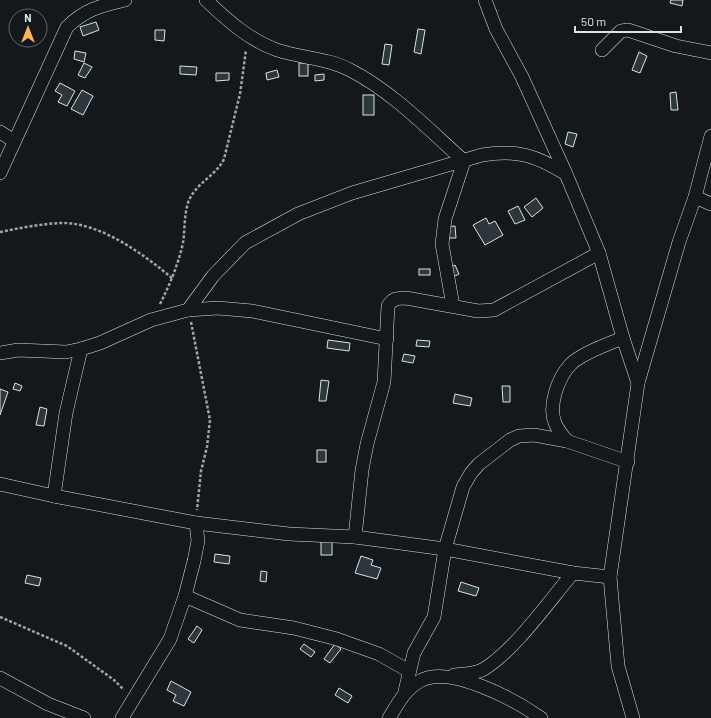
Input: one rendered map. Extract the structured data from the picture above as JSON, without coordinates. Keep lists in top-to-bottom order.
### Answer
{
  "scale_bar": "50 m",
  "north": "top"
}
